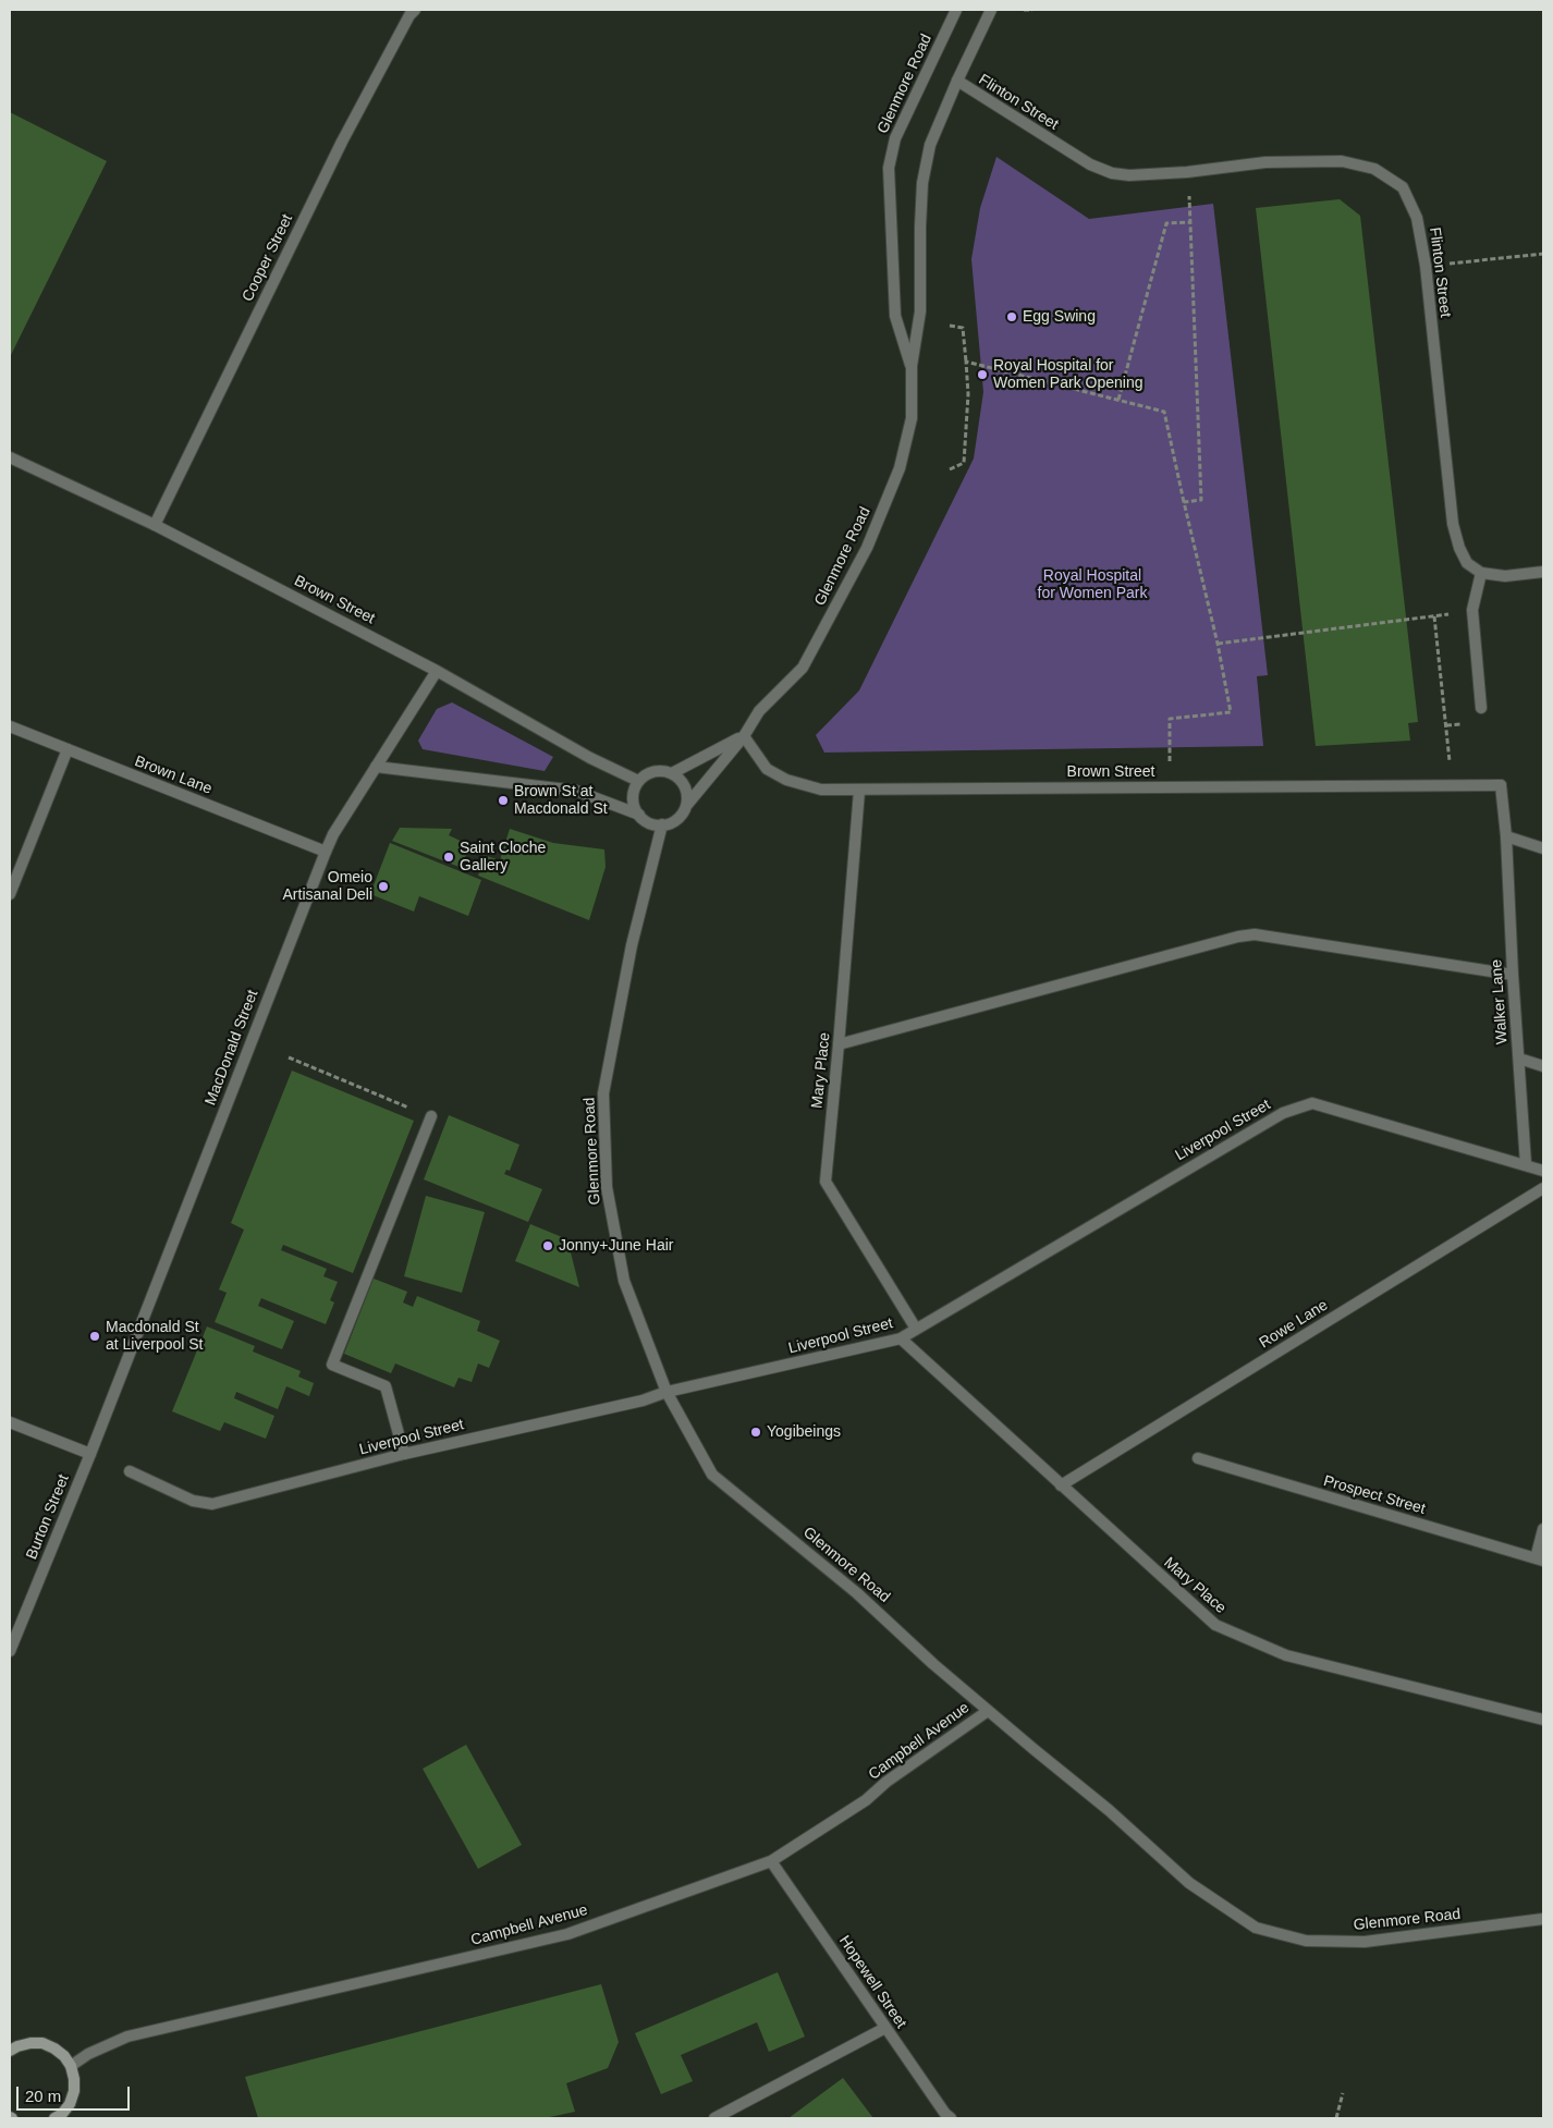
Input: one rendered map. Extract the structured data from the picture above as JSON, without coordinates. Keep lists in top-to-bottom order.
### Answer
{
  "streets": {
    "street": [
      "Glenmore Road",
      "Flinton Street",
      "Cooper Street",
      "Brown Street",
      "Brown Lane",
      "Walker Lane",
      "MacDonald Street",
      "Mary Place",
      "Liverpool Street",
      "Rowe Lane",
      "Prospect Street",
      "Burton Street",
      "Campbell Avenue",
      "Hopewell Street"
    ]
  },
  "crossings": [
    ["Glenmore Road", "Flinton Street"],
    ["Glenmore Road", "Brown Street"],
    ["Glenmore Road", "Liverpool Street"],
    ["Glenmore Road", "Campbell Avenue"],
    ["Cooper Street", "Brown Street"],
    ["Brown Street", "Walker Lane"],
    ["Brown Street", "MacDonald Street"],
    ["Brown Street", "Mary Place"],
    ["Brown Lane", "MacDonald Street"],
    ["Walker Lane", "Liverpool Street"],
    ["MacDonald Street", "Burton Street"],
    ["Mary Place", "Liverpool Street"],
    ["Mary Place", "Rowe Lane"],
    ["Campbell Avenue", "Hopewell Street"]
  ],
  "parks": ["Royal Hospital for Women Park"],
  "places": [
    "Egg Swing",
    "Royal Hospital for Women Park Opening",
    "Brown St at Macdonald St",
    "Saint Cloche Gallery",
    "Omeio Artisanal Deli",
    "Jonny+June Hair",
    "Macdonald St at Liverpool St",
    "Yogibeings"
  ],
  "scale_bar": "20 m"
}
